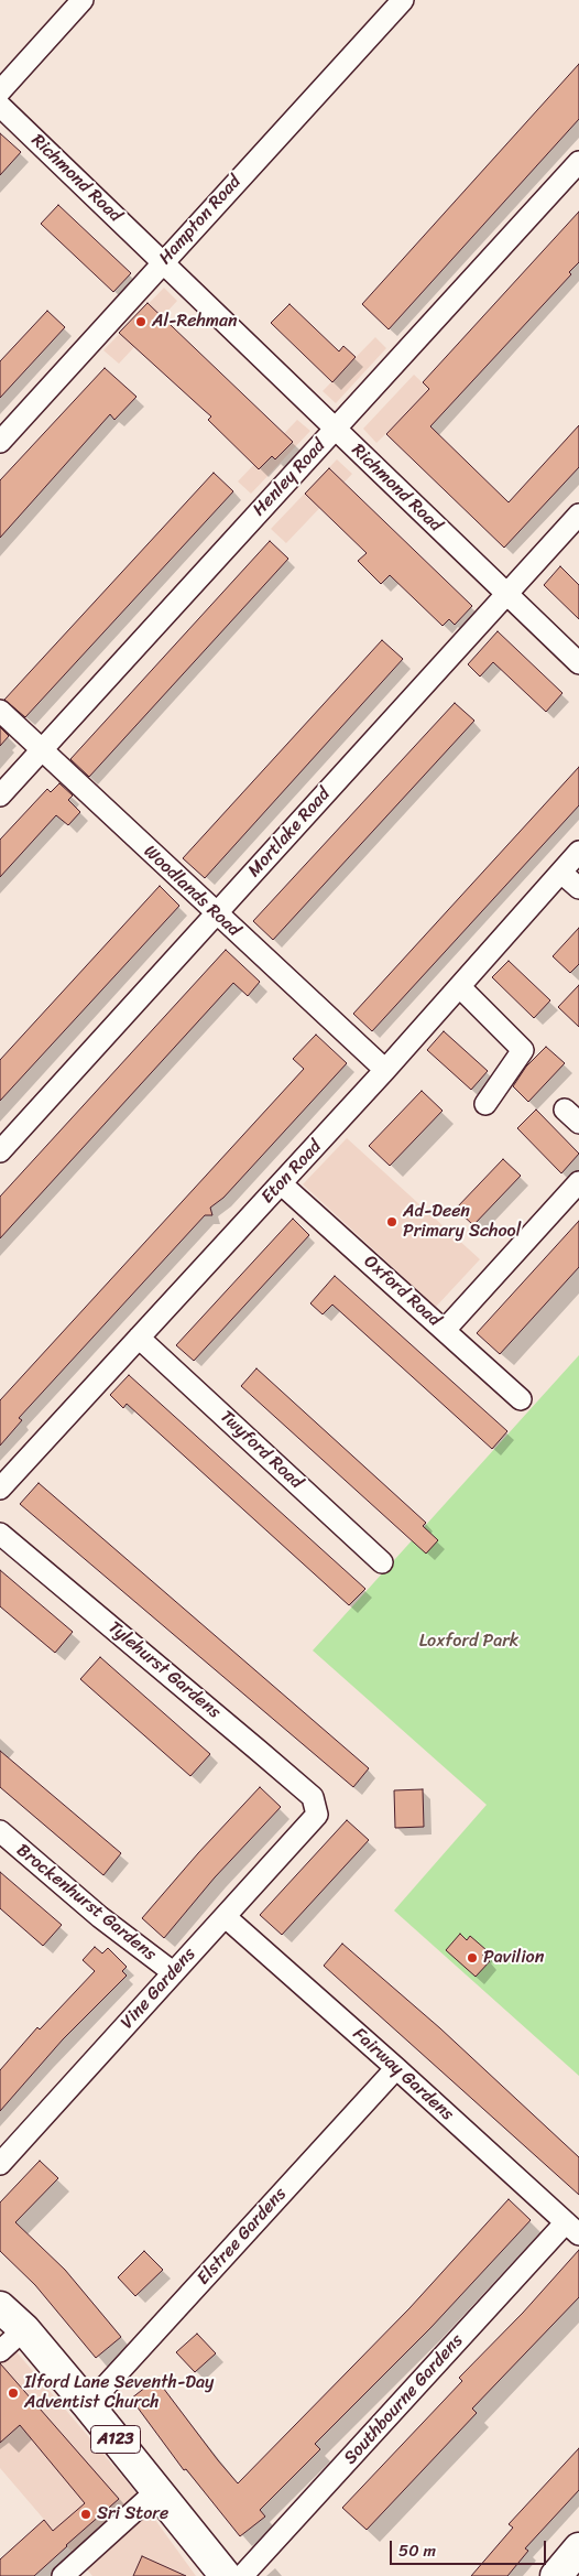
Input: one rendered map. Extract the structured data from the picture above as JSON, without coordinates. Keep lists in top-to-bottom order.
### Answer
{
  "streets": {
    "main road": ["A123"],
    "street": [
      "Richmond Road",
      "Hampton Road",
      "Henley Road",
      "Mortlake Road",
      "Woodlands Road",
      "Eton Road",
      "Oxford Road",
      "Twyford Road",
      "Tylehurst Gardens",
      "Brockenhurst Gardens",
      "Vine Gardens",
      "Fairway Gardens",
      "Elstree Gardens",
      "Southbourne Gardens"
    ]
  },
  "crossings": [
    ["Richmond Road", "Hampton Road"],
    ["Richmond Road", "Henley Road"],
    ["Richmond Road", "Mortlake Road"],
    ["Henley Road", "Woodlands Road"],
    ["Mortlake Road", "Woodlands Road"],
    ["Woodlands Road", "Eton Road"],
    ["Eton Road", "Oxford Road"],
    ["Eton Road", "Twyford Road"],
    ["Tylehurst Gardens", "Vine Gardens"],
    ["Brockenhurst Gardens", "Vine Gardens"],
    ["Vine Gardens", "Fairway Gardens"],
    ["Fairway Gardens", "Elstree Gardens"],
    ["Fairway Gardens", "Southbourne Gardens"],
    ["Elstree Gardens", "A123"]
  ],
  "parks": ["Loxford Park"],
  "places": [
    "Al-Rehman",
    "Ad-Deen Primary School",
    "Pavilion",
    "Ilford Lane Seventh-Day Adventist Church",
    "Sri Store"
  ],
  "scale_bar": "50 m"
}
